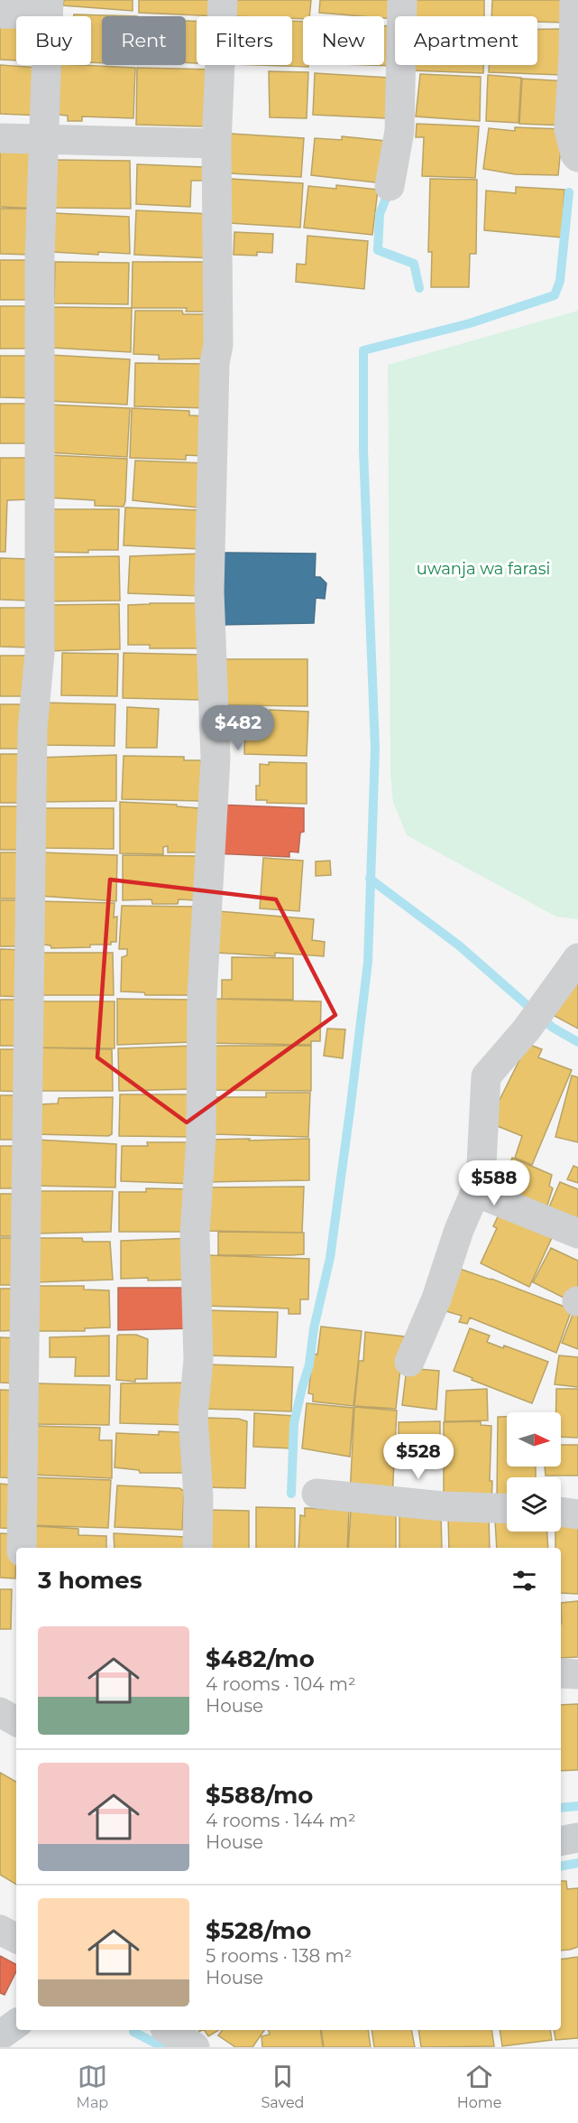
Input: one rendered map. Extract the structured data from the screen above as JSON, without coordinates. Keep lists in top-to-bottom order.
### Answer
{
  "parks": ["uwanja wa farasi"],
  "north": "right",
  "page": {
    "chip": [
      "Buy",
      "Rent",
      "Filters",
      "New",
      "Apartment"
    ],
    "price": ["$482", "$588", "$528"],
    "heading": "3 homes",
    "list": [
      {
        "name": "$482/mo",
        "note": "4 rooms · 104 m² · House"
      },
      {
        "name": "$588/mo",
        "note": "4 rooms · 144 m² · House"
      },
      {
        "name": "$528/mo",
        "note": "5 rooms · 138 m² · House"
      }
    ],
    "tabs": ["Map", "Saved", "Home"]
  }
}
